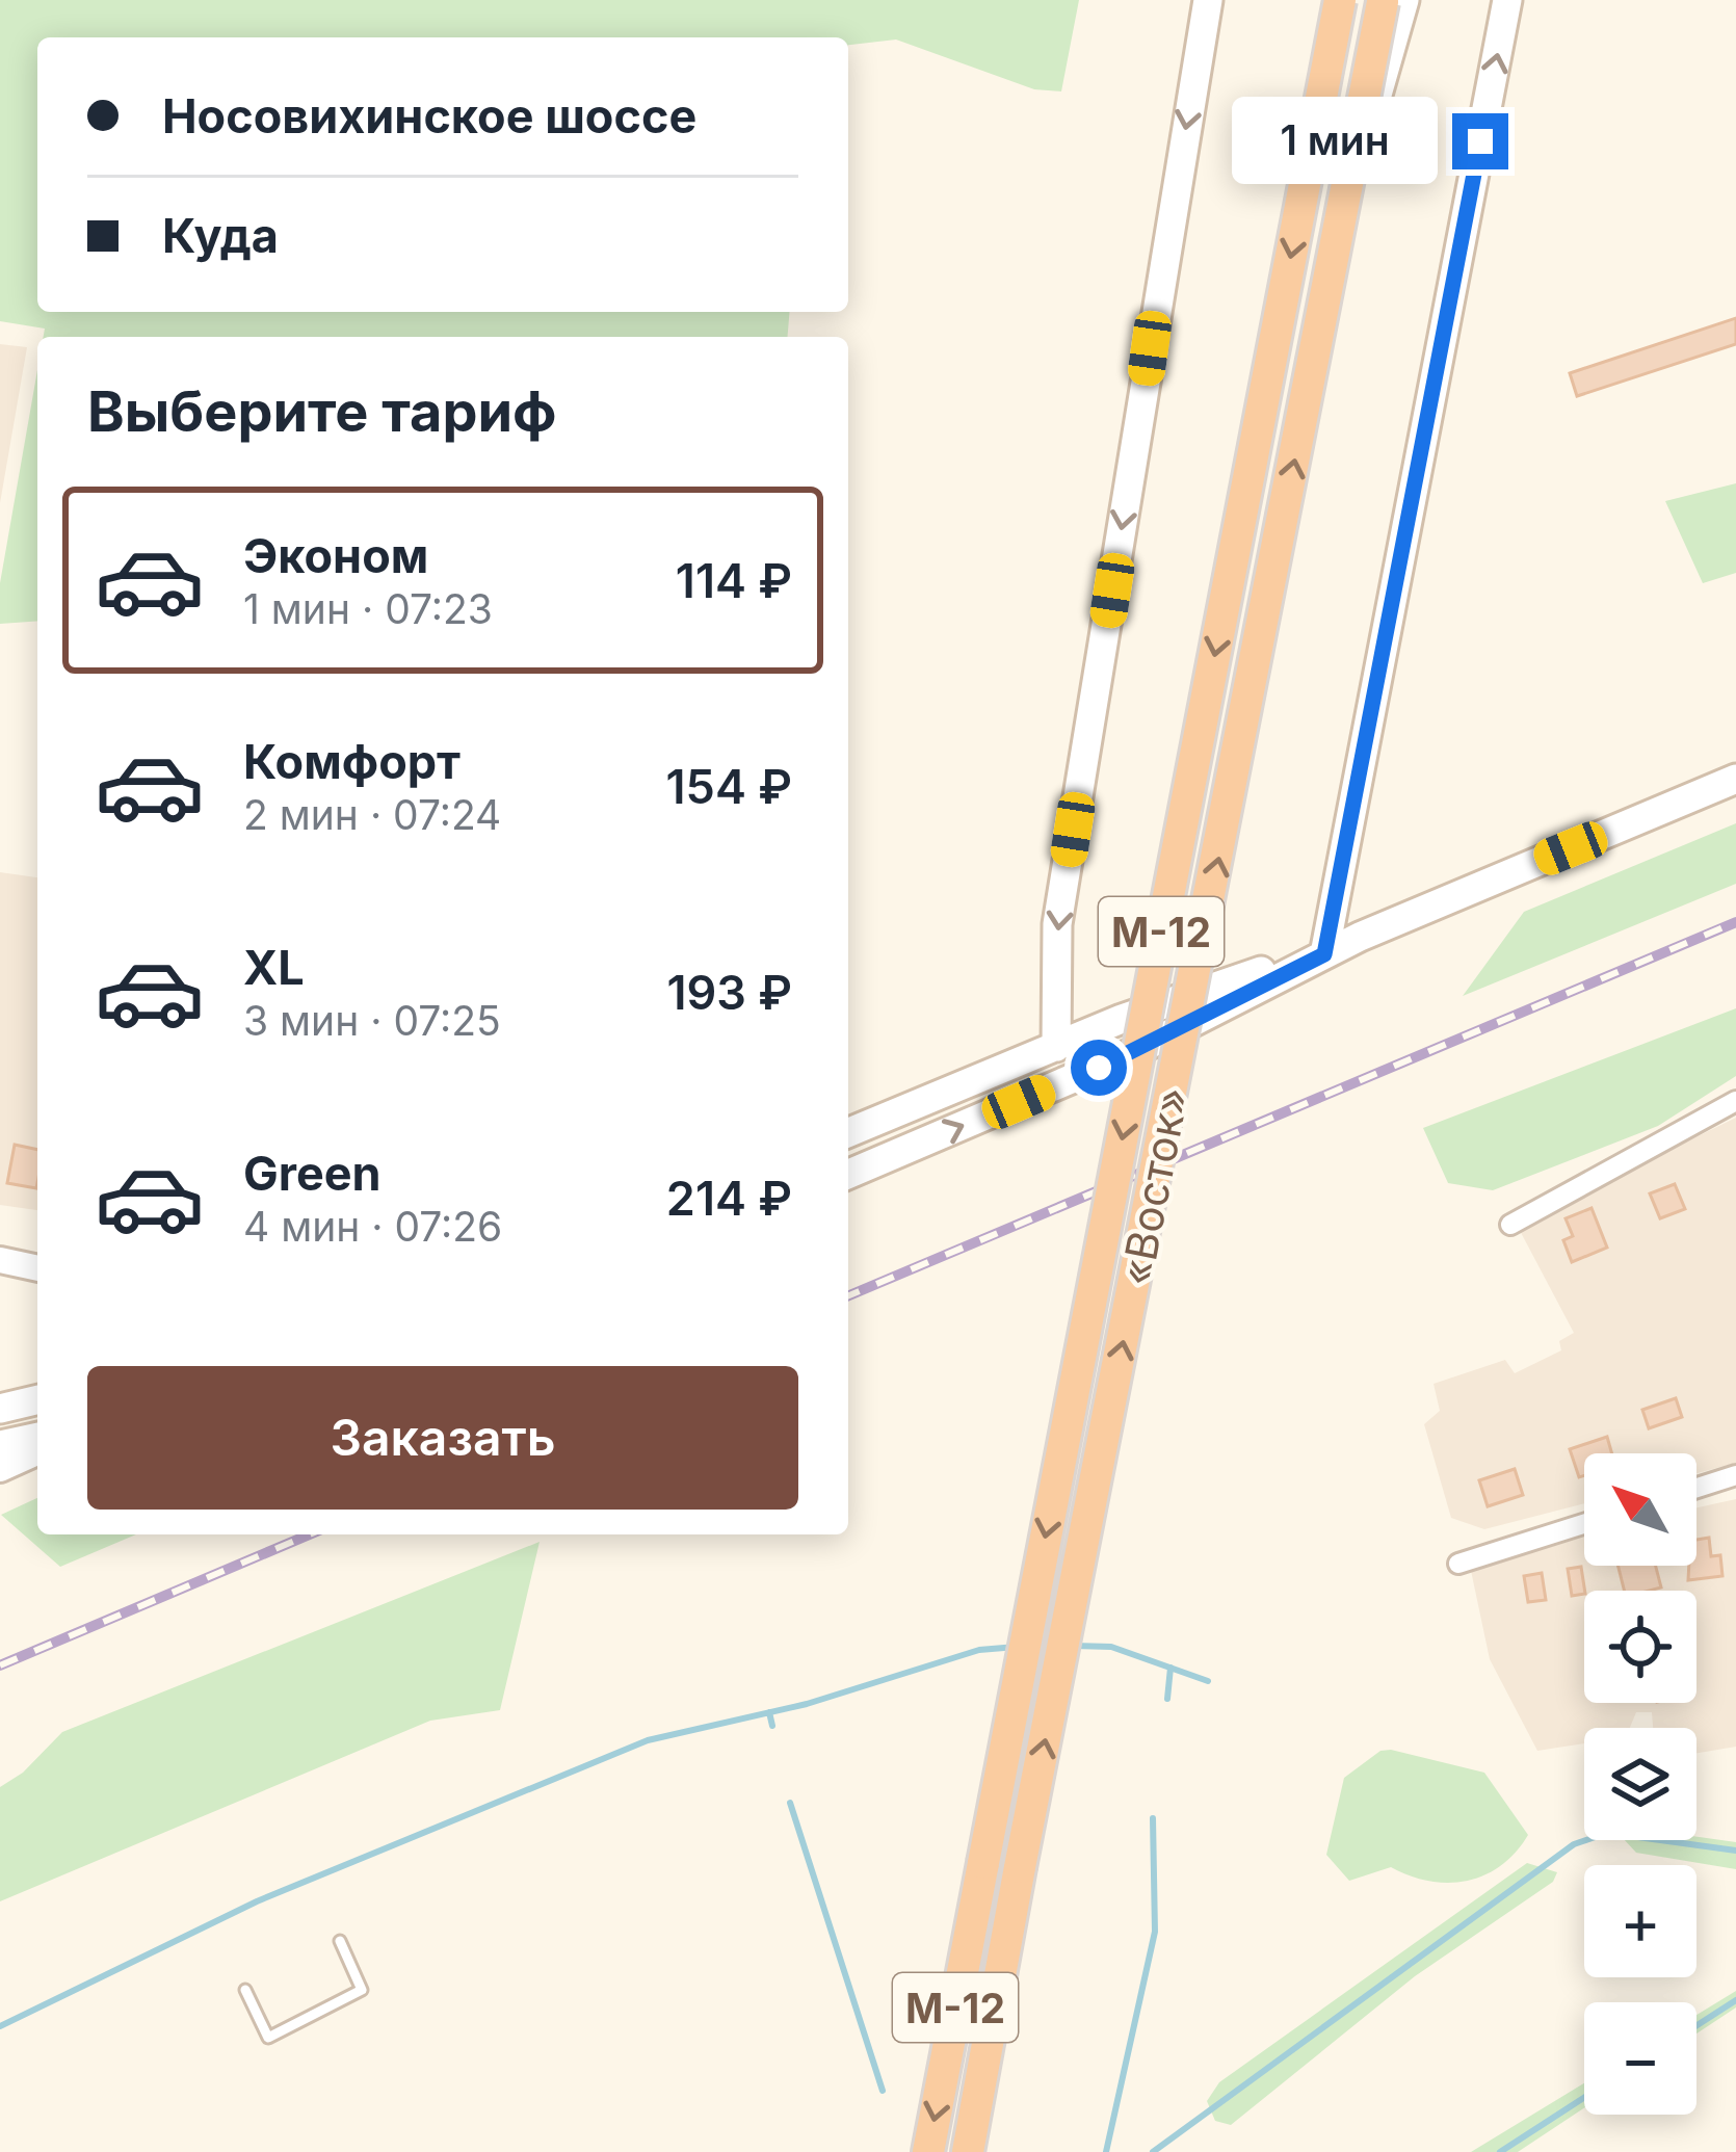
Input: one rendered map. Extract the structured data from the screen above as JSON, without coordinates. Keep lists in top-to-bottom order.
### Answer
{
  "streets": {
    "highway": ["М-12", "«Восток»"]
  },
  "north": "top left",
  "page": {
    "banner": ["Носовихинское шоссе", "Куда"],
    "bubble": "1 мин",
    "heading": "Выберите тариф",
    "list": [
      {
        "name": "Эконом",
        "note": "1 мин · 07:23",
        "value": "114 ₽"
      },
      {
        "name": "Комфорт",
        "note": "2 мин · 07:24",
        "value": "154 ₽"
      },
      {
        "name": "XL",
        "note": "3 мин · 07:25",
        "value": "193 ₽"
      },
      {
        "name": "Green",
        "note": "4 мин · 07:26",
        "value": "214 ₽"
      }
    ],
    "buttons": "Заказать",
    "map_buttons": ["+", "−"]
  }
}
